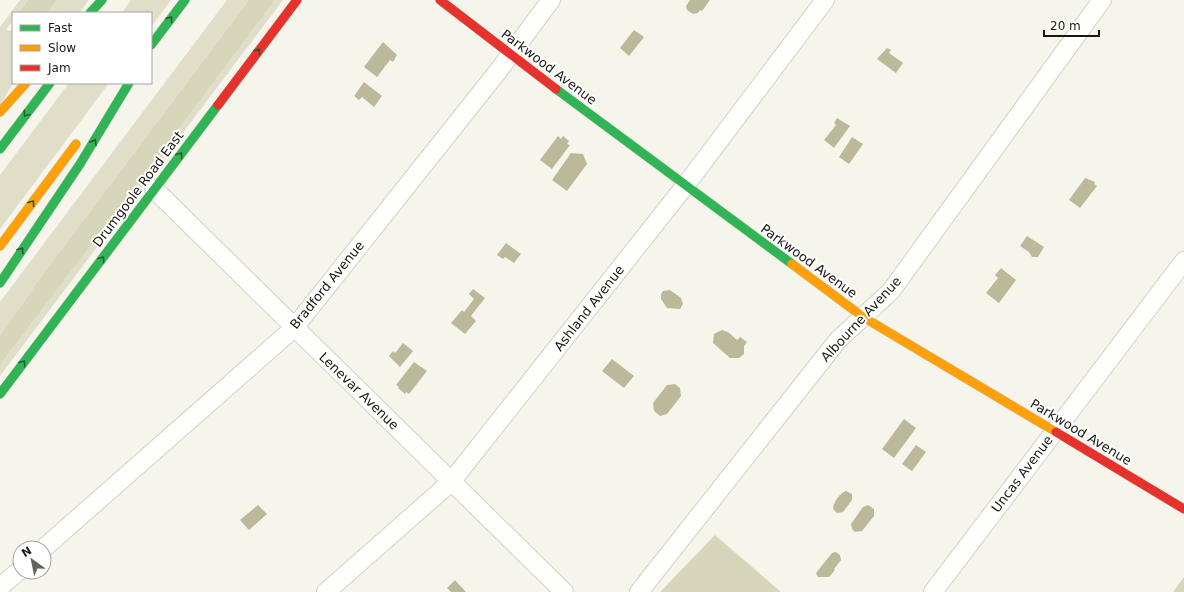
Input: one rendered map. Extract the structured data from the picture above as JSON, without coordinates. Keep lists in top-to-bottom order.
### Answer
{
  "streets": {
    "main road": ["Parkwood Avenue", "Drumgoole Road East"],
    "street": [
      "Bradford Avenue",
      "Ashland Avenue",
      "Albourne Avenue",
      "Lenevar Avenue",
      "Uncas Avenue"
    ]
  },
  "crossings": [
    ["Parkwood Avenue", "Bradford Avenue"],
    ["Parkwood Avenue", "Ashland Avenue"],
    ["Parkwood Avenue", "Albourne Avenue"],
    ["Parkwood Avenue", "Uncas Avenue"],
    ["Drumgoole Road East", "Lenevar Avenue"],
    ["Bradford Avenue", "Lenevar Avenue"],
    ["Ashland Avenue", "Lenevar Avenue"]
  ],
  "legend": ["Fast", "Slow", "Jam"],
  "scale_bar": "20 m",
  "north": "top left"
}
